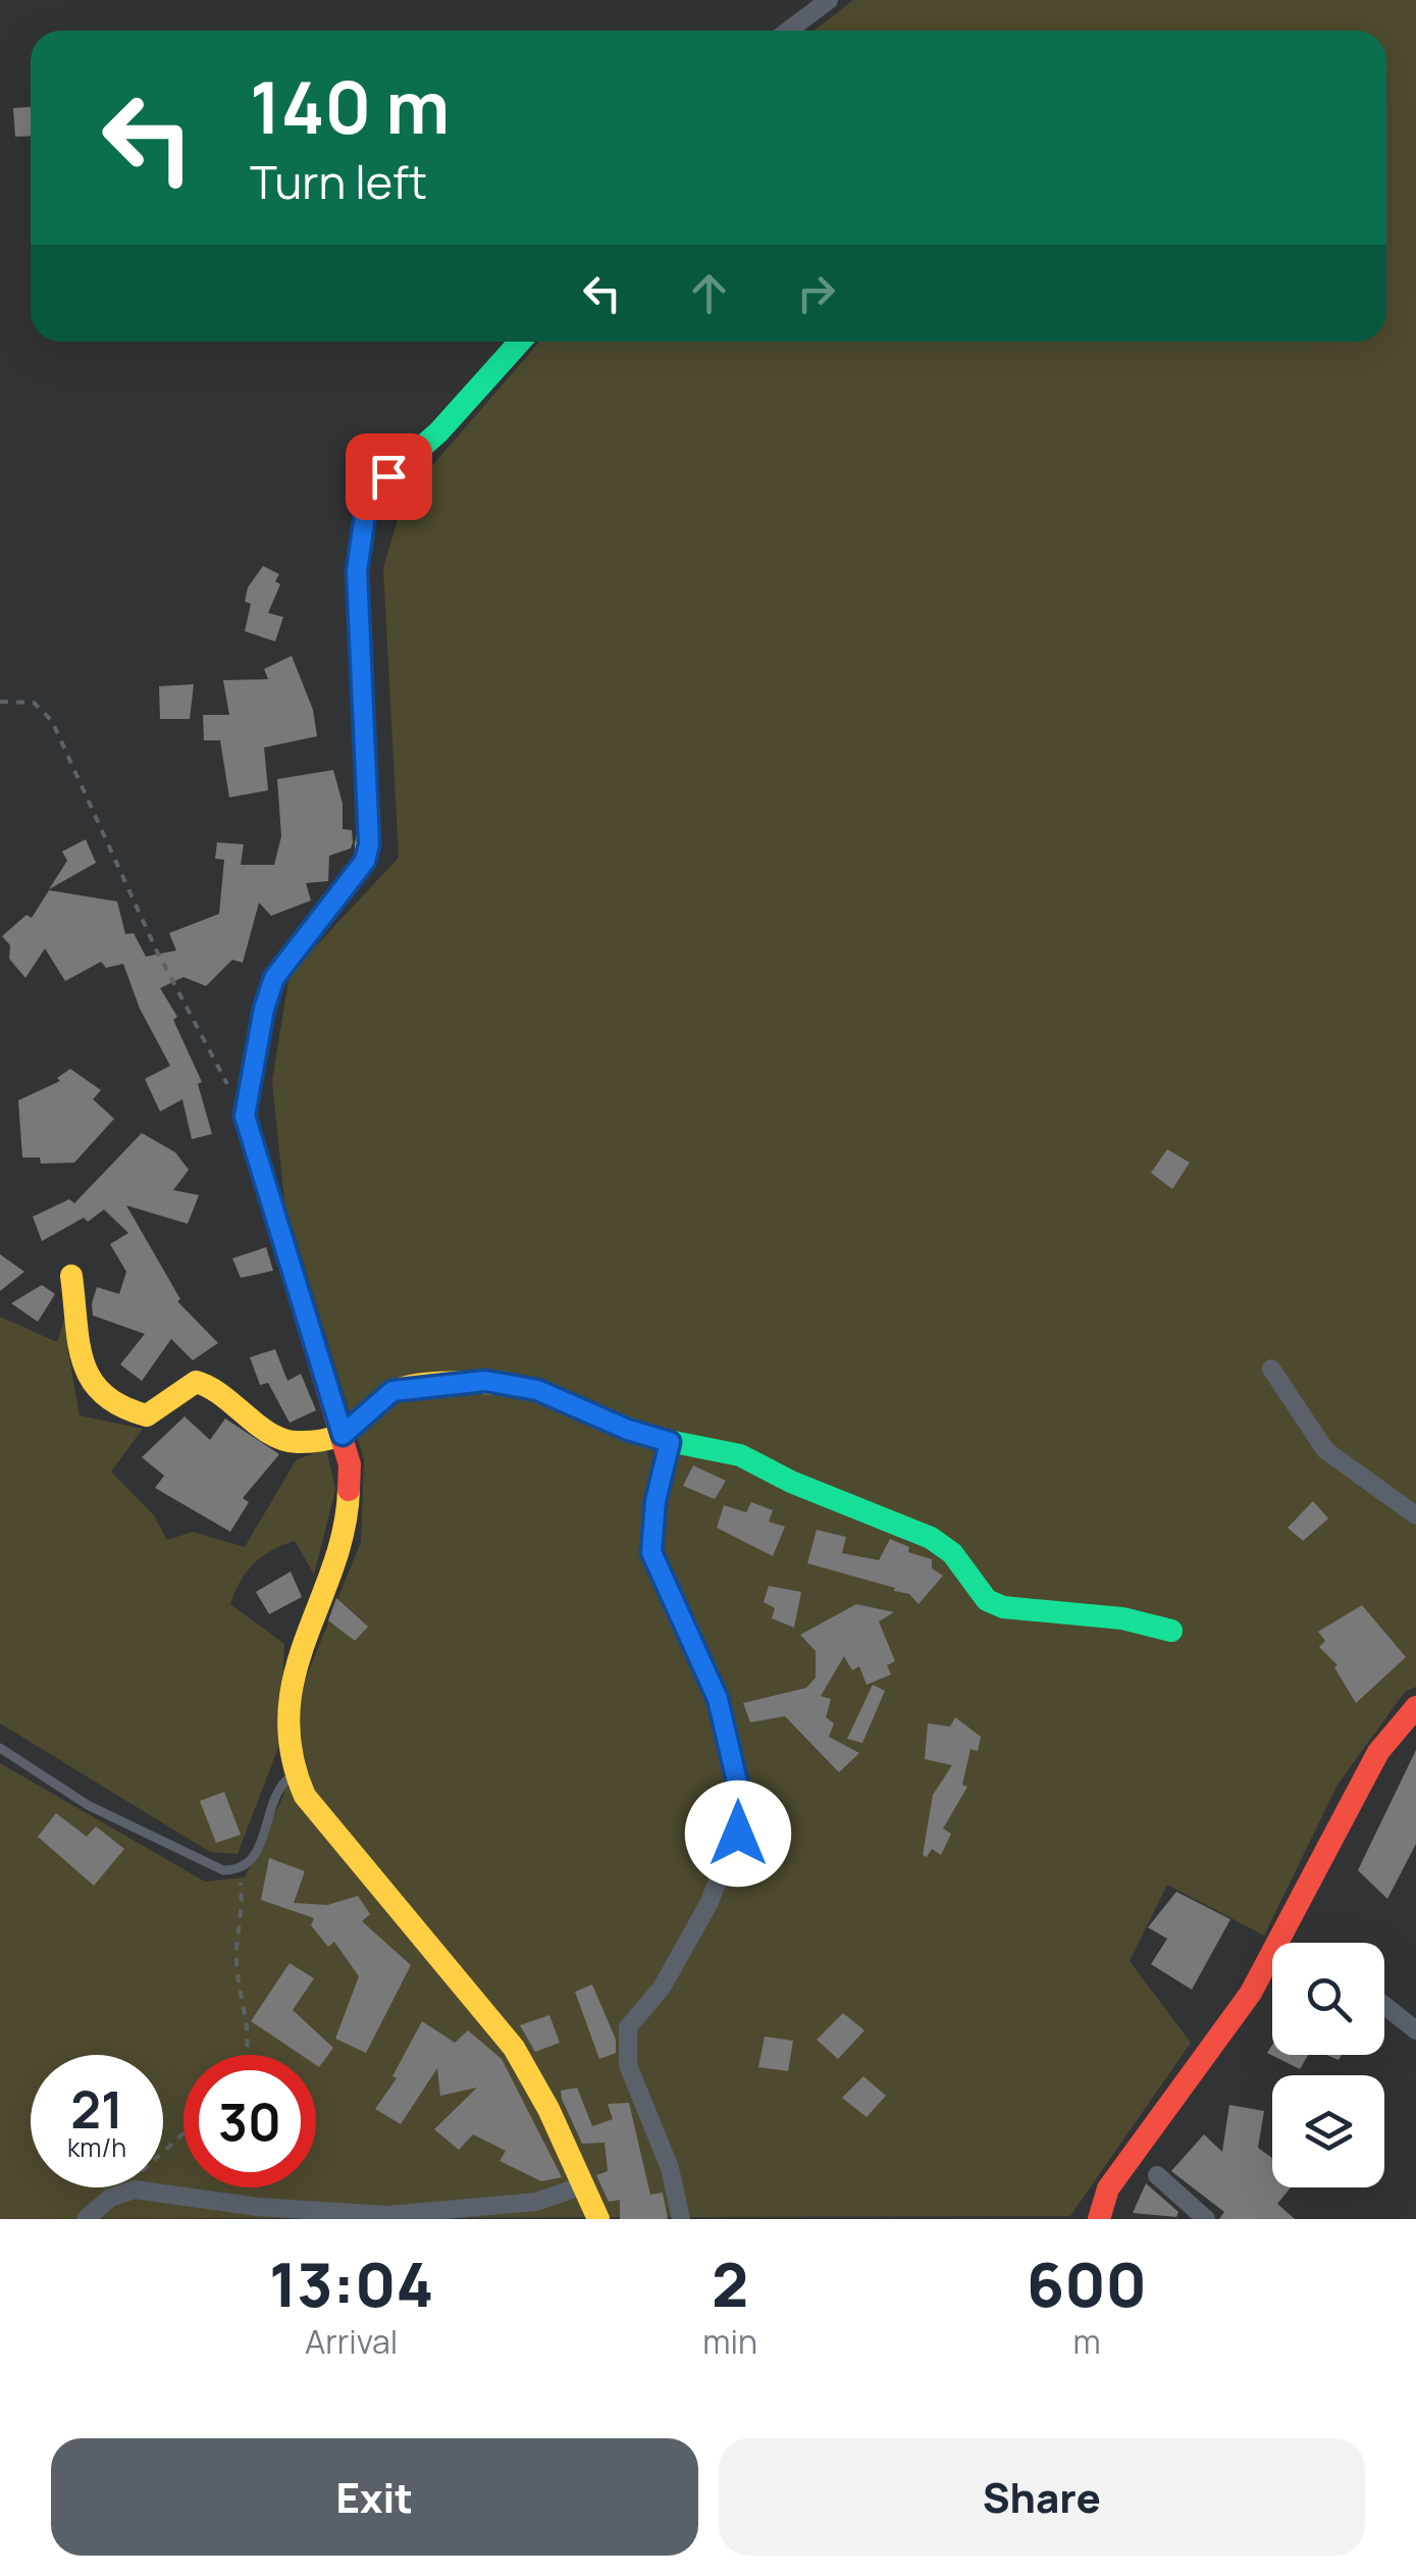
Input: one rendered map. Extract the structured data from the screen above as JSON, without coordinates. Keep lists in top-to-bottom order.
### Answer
{
  "page": {
    "turn": ["140 m", "Turn left"],
    "speed": "21 km/h",
    "limit": "30",
    "eta": [
      "13:04",
      "Arrival",
      "2",
      "min",
      "600",
      "m"
    ],
    "buttons": ["Exit", "Share"]
  }
}
